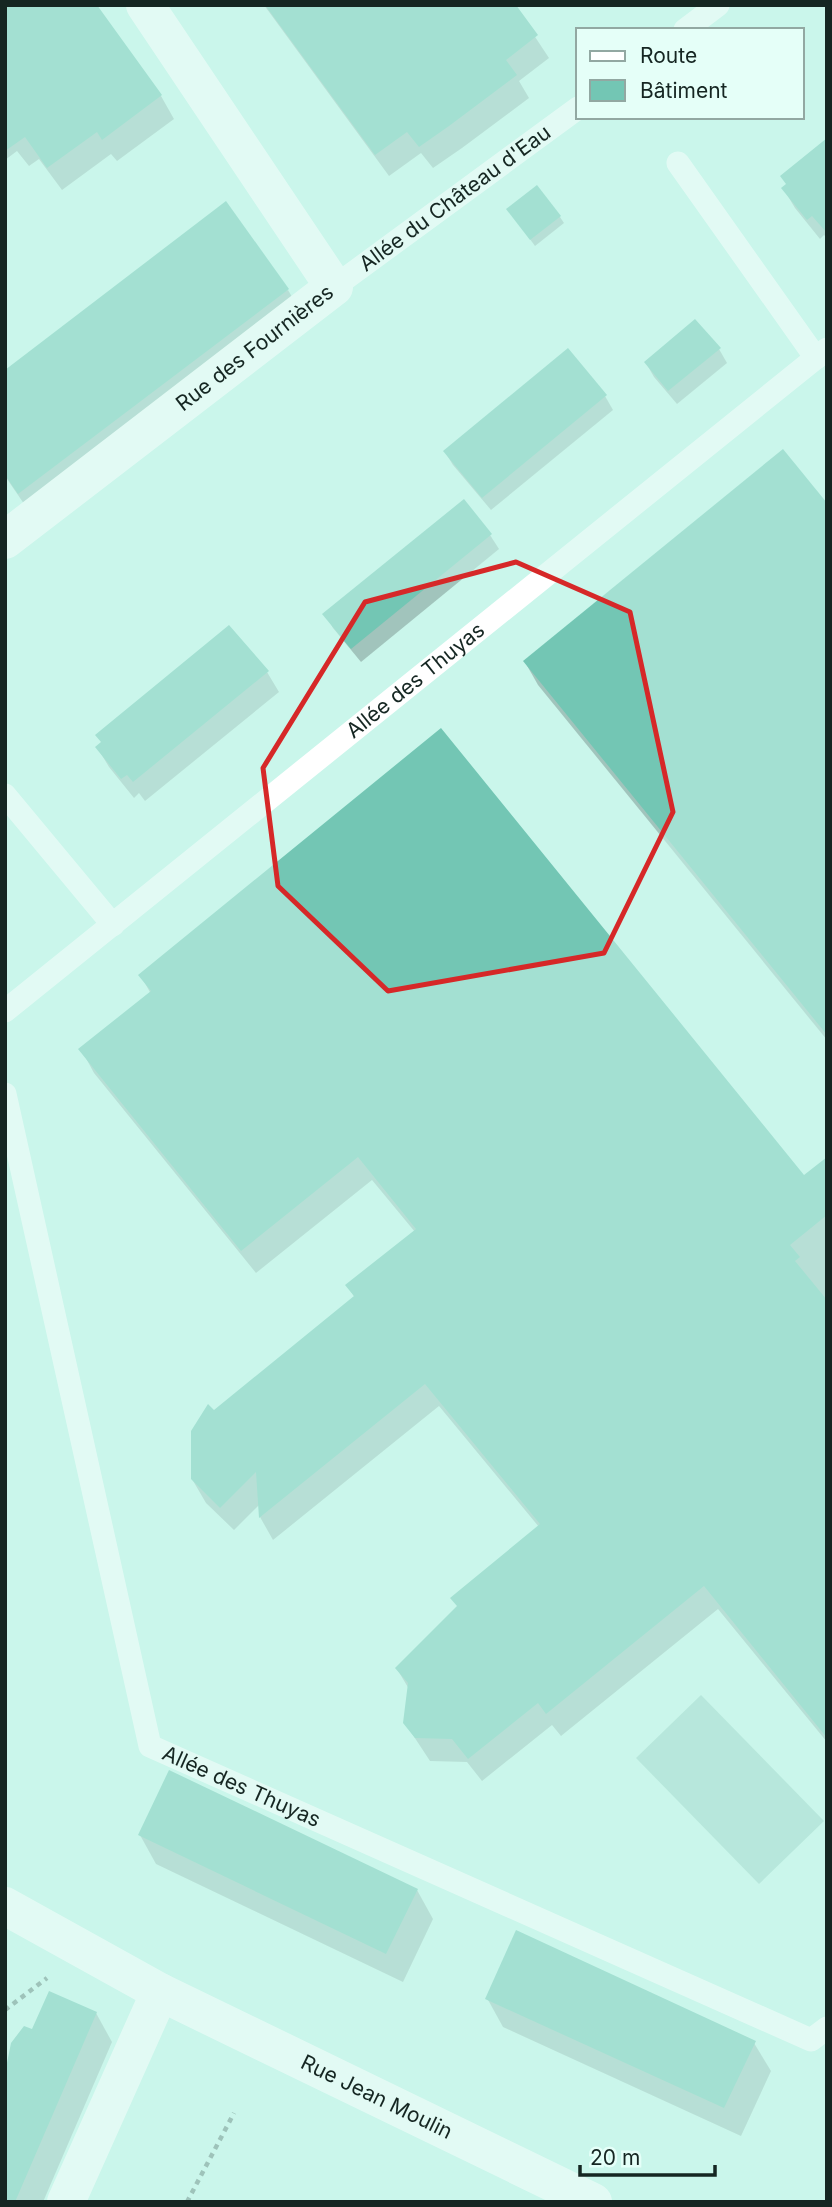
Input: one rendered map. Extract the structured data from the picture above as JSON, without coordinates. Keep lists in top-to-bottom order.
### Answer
{
  "streets": {
    "street": ["Rue des Fournières", "Rue Jean Moulin"],
    "lane": ["Allée du Château d'Eau", "Allée des Thuyas"]
  },
  "crossings": [
    ["Allée du Château d'Eau", "Rue des Fournières"]
  ],
  "legend": ["Route", "Bâtiment"],
  "scale_bar": "20 m"
}
